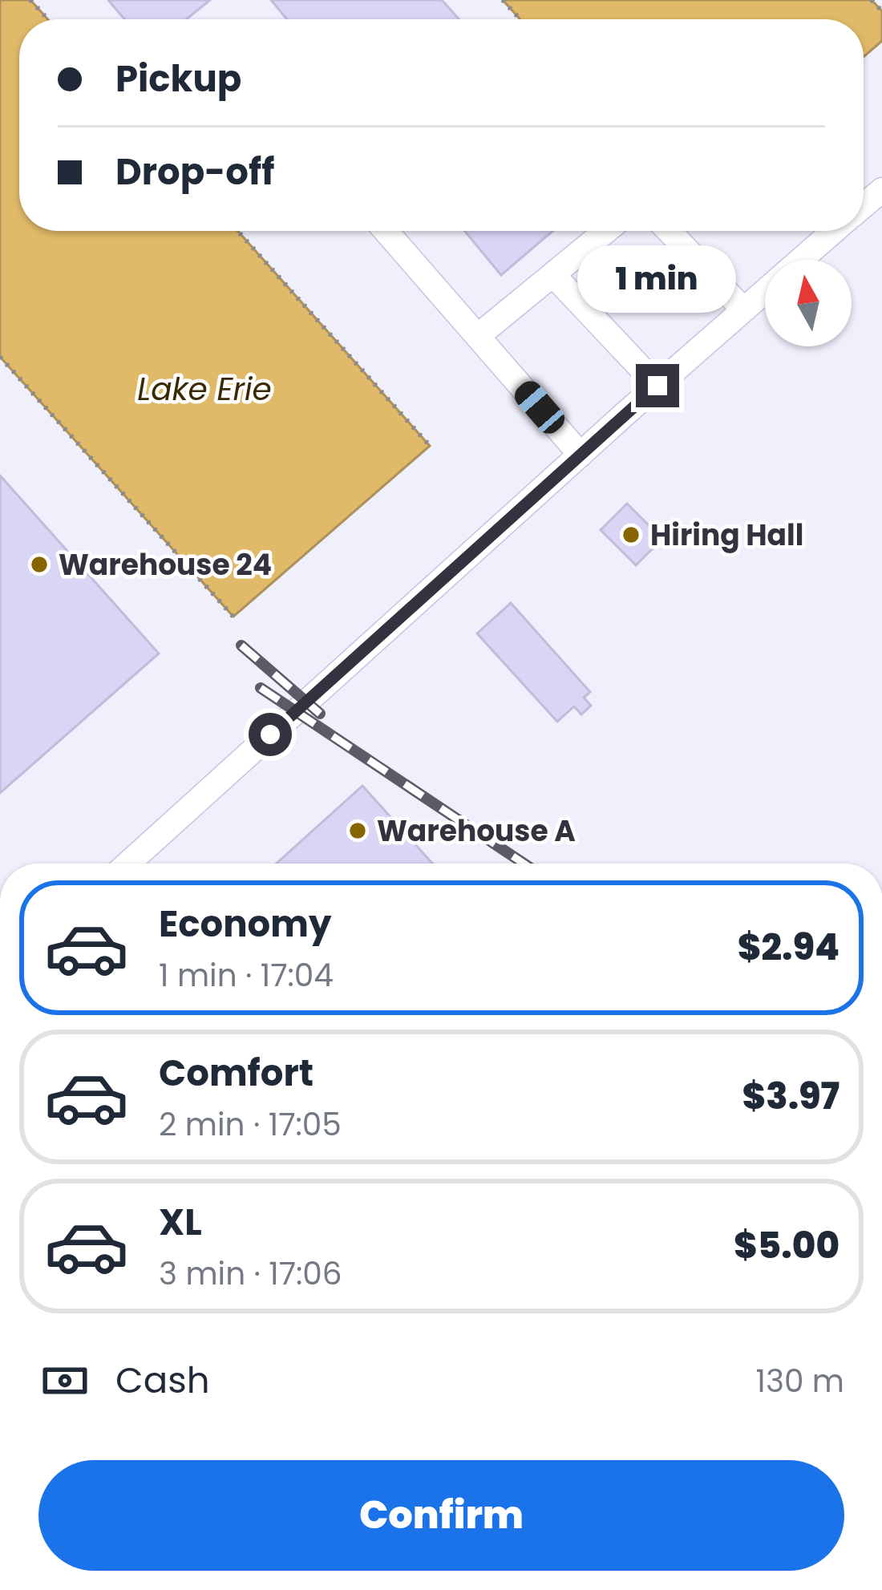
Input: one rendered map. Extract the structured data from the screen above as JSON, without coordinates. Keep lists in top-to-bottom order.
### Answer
{
  "water": ["Lake Erie"],
  "places": ["Hiring Hall", "Warehouse 24", "Warehouse A"],
  "north": "top",
  "page": {
    "banner": ["Pickup", "Drop-off"],
    "bubble": "1 min",
    "list": [
      {
        "name": "Economy",
        "note": "1 min · 17:04",
        "value": "$2.94"
      },
      {
        "name": "Comfort",
        "note": "2 min · 17:05",
        "value": "$3.97"
      },
      {
        "name": "XL",
        "note": "3 min · 17:06",
        "value": "$5.00"
      }
    ],
    "pay": ["Cash", "130 m"],
    "buttons": "Confirm"
  }
}
